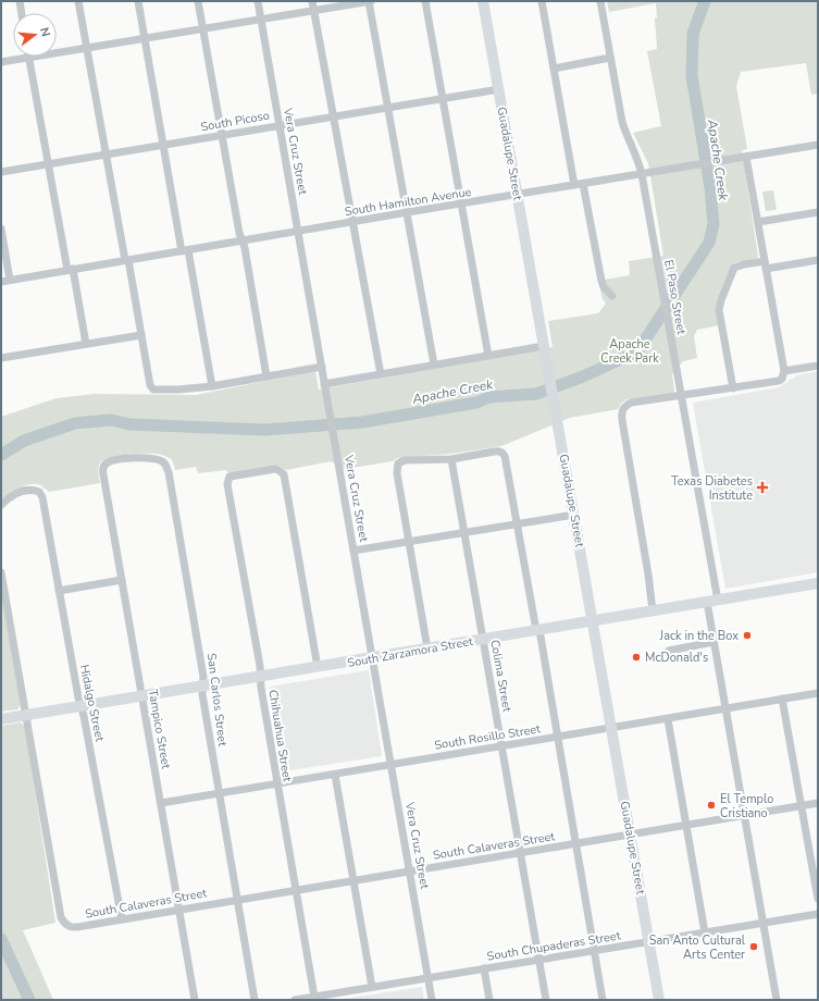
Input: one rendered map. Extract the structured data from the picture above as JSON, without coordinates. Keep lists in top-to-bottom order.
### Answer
{
  "streets": {
    "main road": ["Guadalupe Street", "South Zarzamora Street"],
    "street": [
      "South Picoso",
      "Vera Cruz Street",
      "South Hamilton Avenue",
      "El Paso Street",
      "Colima Street",
      "San Carlos Street",
      "Hidalgo Street",
      "Tampico Street",
      "Chihuahua Street",
      "South Rosillo Street",
      "South Calaveras Street",
      "South Chupaderas Street"
    ]
  },
  "crossings": [
    ["South Picoso", "Vera Cruz Street"],
    ["South Picoso", "Guadalupe Street"],
    ["Vera Cruz Street", "South Hamilton Avenue"],
    ["Vera Cruz Street", "South Zarzamora Street"],
    ["Vera Cruz Street", "South Rosillo Street"],
    ["Vera Cruz Street", "South Calaveras Street"],
    ["Vera Cruz Street", "South Chupaderas Street"],
    ["Guadalupe Street", "South Hamilton Avenue"],
    ["Guadalupe Street", "South Zarzamora Street"],
    ["Guadalupe Street", "South Rosillo Street"],
    ["Guadalupe Street", "South Calaveras Street"],
    ["Guadalupe Street", "South Chupaderas Street"],
    ["South Hamilton Avenue", "El Paso Street"],
    ["El Paso Street", "South Zarzamora Street"],
    ["El Paso Street", "South Rosillo Street"],
    ["El Paso Street", "South Calaveras Street"],
    ["El Paso Street", "South Chupaderas Street"],
    ["South Zarzamora Street", "Colima Street"],
    ["South Zarzamora Street", "San Carlos Street"],
    ["South Zarzamora Street", "Hidalgo Street"],
    ["South Zarzamora Street", "Tampico Street"],
    ["South Zarzamora Street", "Chihuahua Street"],
    ["South Zarzamora Street", "South Calaveras Street"],
    ["Colima Street", "South Rosillo Street"],
    ["Colima Street", "South Calaveras Street"],
    ["Colima Street", "South Chupaderas Street"],
    ["San Carlos Street", "Tampico Street"],
    ["San Carlos Street", "South Rosillo Street"],
    ["San Carlos Street", "South Calaveras Street"],
    ["Hidalgo Street", "South Calaveras Street"],
    ["Tampico Street", "South Rosillo Street"],
    ["Tampico Street", "South Calaveras Street"],
    ["Chihuahua Street", "South Rosillo Street"],
    ["Chihuahua Street", "South Calaveras Street"],
    ["Chihuahua Street", "South Chupaderas Street"]
  ],
  "water": ["Apache Creek"],
  "parks": ["Apache Creek Park"],
  "places": {
    "health": ["Texas Diabetes Institute"],
    "other": [
      "Jack in the Box",
      "McDonald's",
      "El Templo Cristiano",
      "San Anto Cultural Arts Center"
    ]
  },
  "north": "right"
}
